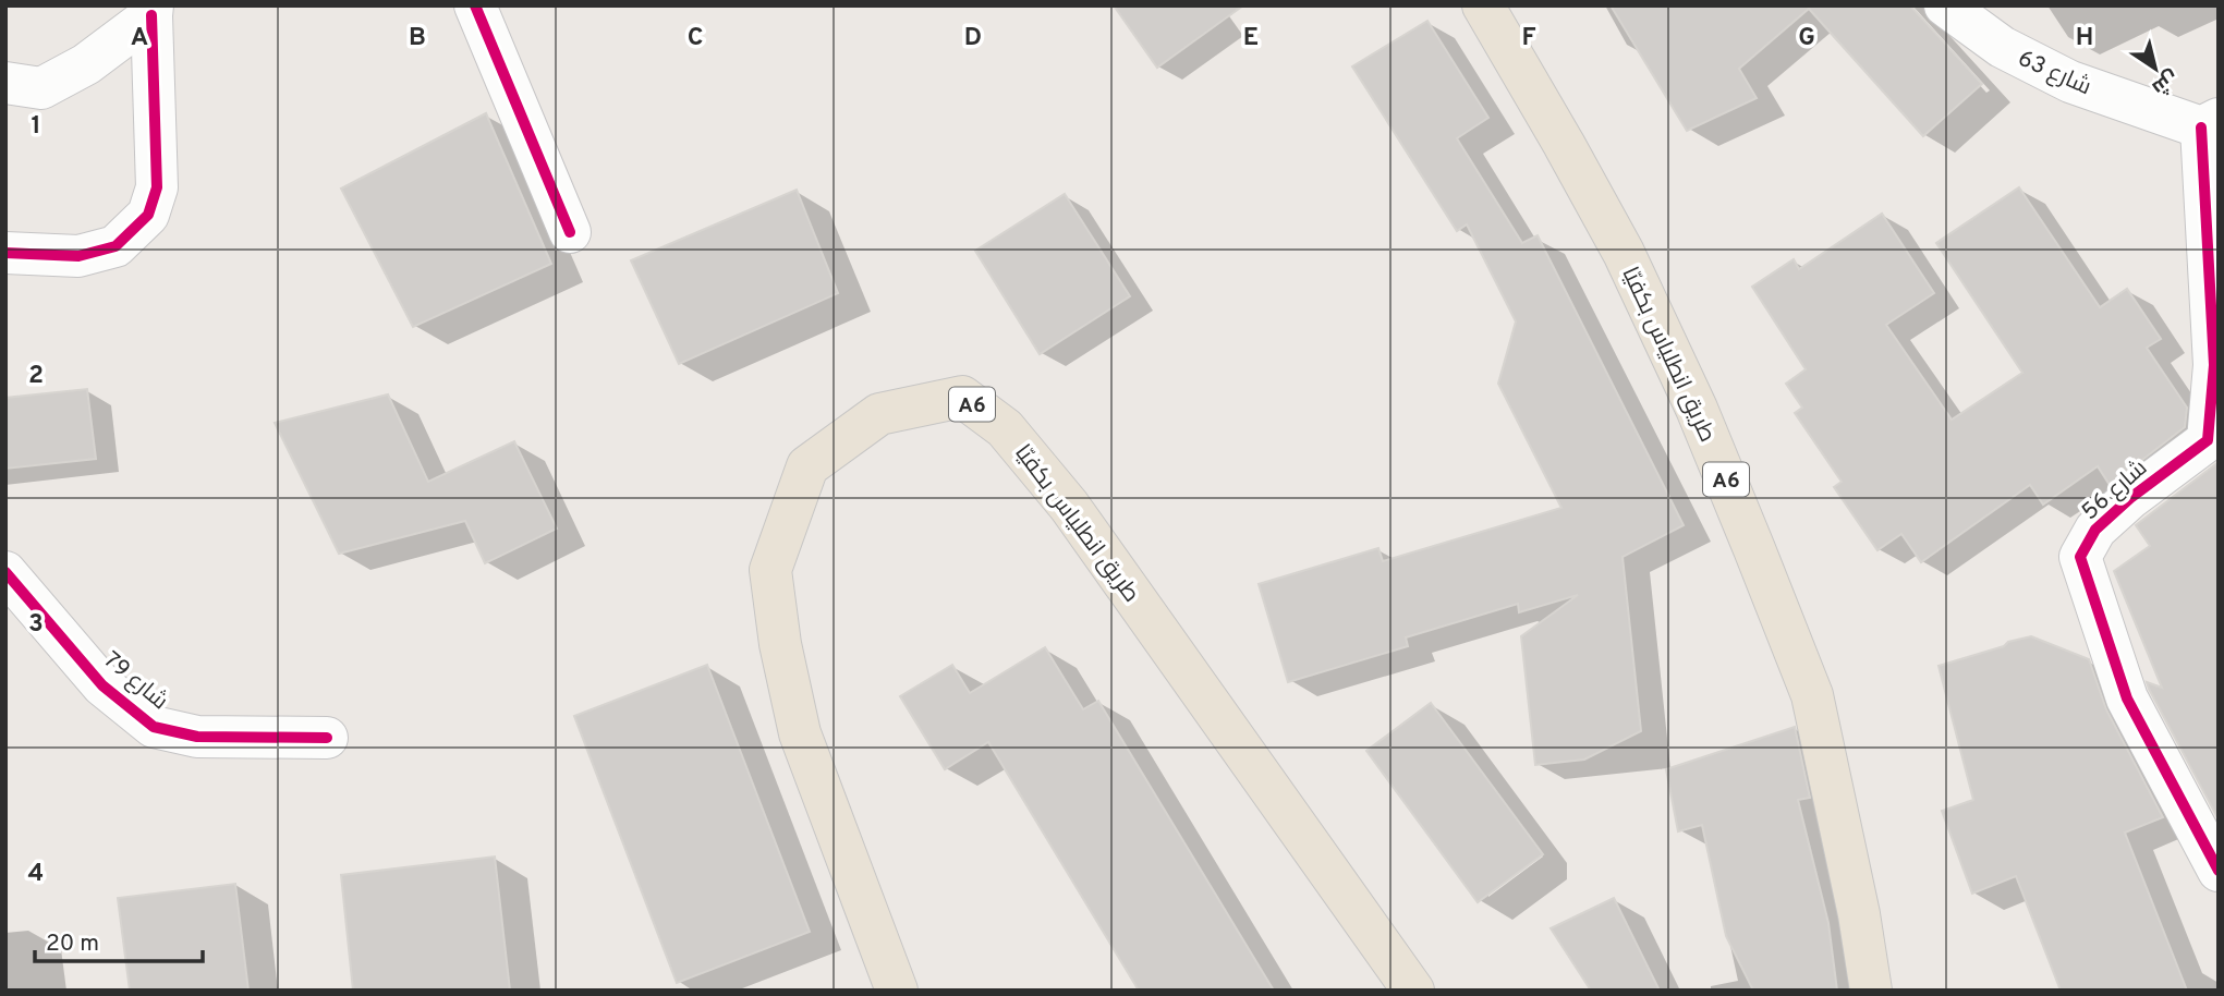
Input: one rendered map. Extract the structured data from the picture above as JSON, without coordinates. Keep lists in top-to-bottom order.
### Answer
{
  "streets": {
    "highway": ["طريق انطلياس بكفيّا", "A6"],
    "street": ["شارع 63", "شارع 56", "شارع 79"]
  },
  "crossings": [
    ["شارع 63", "شارع 56"]
  ],
  "scale_bar": "20 m",
  "north": "bottom right",
  "grid": {
    "columns": [
      "A",
      "B",
      "C",
      "D",
      "E",
      "F",
      "G",
      "H"
    ],
    "rows": [
      "1",
      "2",
      "3",
      "4"
    ]
  }
}
